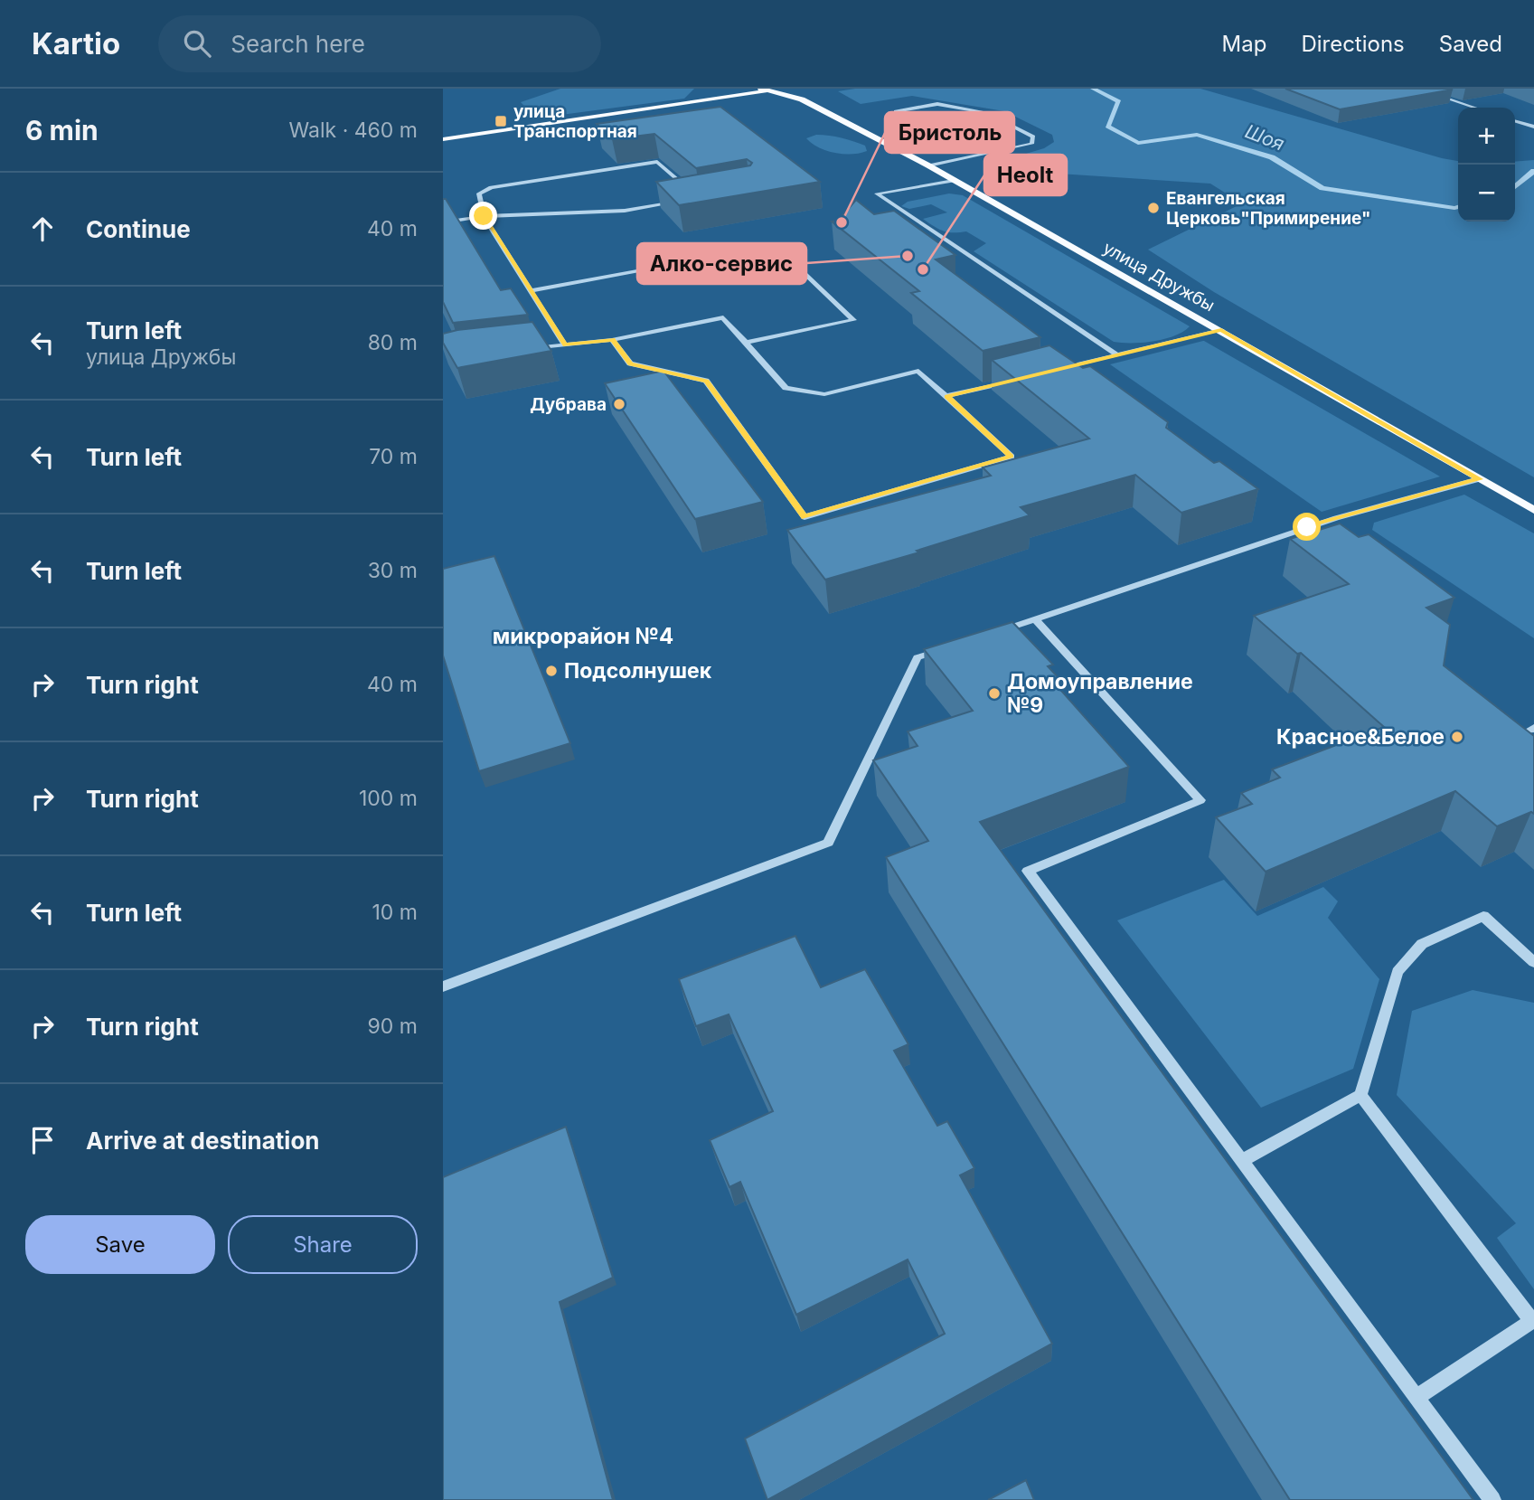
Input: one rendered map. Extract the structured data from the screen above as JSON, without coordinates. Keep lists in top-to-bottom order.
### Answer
{
  "streets": {
    "main road": ["улица Дружбы"]
  },
  "districts": ["микрорайон №4"],
  "water": ["Шоя"],
  "places": {
    "transit": ["улица Транспортная"],
    "other": [
      "Евангельская Церковь\"Примирение\"",
      "Бристоль",
      "Алко-сервис",
      "Heolt",
      "Дубрава",
      "Подсолнушек",
      "Домоуправление №9",
      "Красное&Белое"
    ]
  },
  "page": {
    "header": "Kartio",
    "search": "Search here",
    "nav": ["Map", "Directions", "Saved"],
    "heading": ["6 min", "Walk · 460 m"],
    "map_buttons": ["+", "−"],
    "list": [
      ["Continue", "40 m"],
      ["Turn left", "улица Дружбы", "80 m"],
      ["Turn left", "70 m"],
      ["Turn left", "30 m"],
      ["Turn right", "40 m"],
      ["Turn right", "100 m"],
      ["Turn left", "10 m"],
      ["Turn right", "90 m"],
      "Arrive at destination"
    ],
    "buttons": ["Save", "Share"]
  }
}
